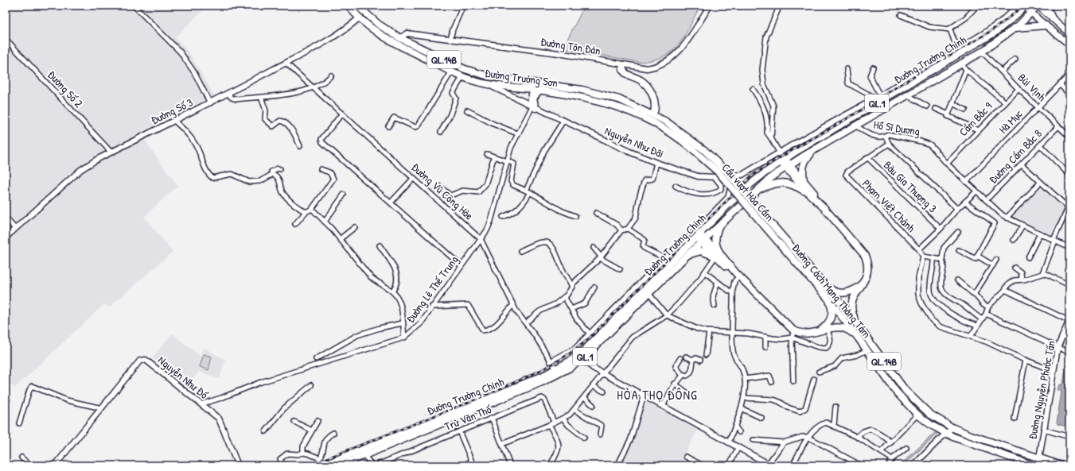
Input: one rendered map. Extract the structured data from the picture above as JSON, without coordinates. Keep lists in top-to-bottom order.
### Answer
{
  "streets": {
    "main road": [
      "QL.14B",
      "Đường Trường Chinh",
      "Đường Trường Sơn",
      "QL.1",
      "Cầu vượt Hòa Cầm",
      "Đường Cách Mạng Tháng Tám"
    ],
    "street": [
      "Đường Tôn Đản",
      "Bùi Vịnh",
      "Đường Số 2",
      "Đường Số 3",
      "Cẩm Bắc 9",
      "Hà Mục",
      "Hồ Sĩ Dương",
      "Nguyễn Như Đãi",
      "Đường Cẩm Bắc 8",
      "Bàu Gia Thượng 3",
      "Đường Vũ Công Hòe",
      "Phạm Viết Chánh",
      "Đường Lê Thế Trung",
      "Nguyễn Như Đổ",
      "Đường Nguyễn Phước Tấn",
      "Trừ Văn Thố"
    ]
  },
  "crossings": [
    ["Đường Tôn Đản", "Đường Trường Sơn"],
    ["Đường Trường Chinh", "Bùi Vịnh"],
    ["Đường Trường Chinh", "Hồ Sĩ Dương"],
    ["Đường Trường Chinh", "Nguyễn Như Đãi"],
    ["Đường Trường Chinh", "Đường Vũ Công Hòe"],
    ["Đường Trường Sơn", "Đường Số 3"],
    ["Đường Trường Sơn", "Nguyễn Như Đãi"],
    ["Đường Trường Sơn", "Cầu vượt Hòa Cầm"],
    ["Bùi Vịnh", "Cẩm Bắc 9"],
    ["Bùi Vịnh", "Hà Mục"],
    ["Bùi Vịnh", "Đường Cẩm Bắc 8"],
    ["Đường Số 2", "Đường Số 3"],
    ["Đường Số 3", "Đường Vũ Công Hòe"],
    ["Cẩm Bắc 9", "Hồ Sĩ Dương"],
    ["Nguyễn Như Đãi", "Đường Lê Thế Trung"],
    ["Bàu Gia Thượng 3", "Phạm Viết Chánh"],
    ["Đường Vũ Công Hòe", "Đường Lê Thế Trung"],
    ["Cầu vượt Hòa Cầm", "Đường Cách Mạng Tháng Tám"],
    ["Đường Lê Thế Trung", "Nguyễn Như Đổ"],
    ["Đường Cách Mạng Tháng Tám", "Đường Nguyễn Phước Tấn"]
  ],
  "districts": ["HÒA THỌ ĐÔNG"]
}
